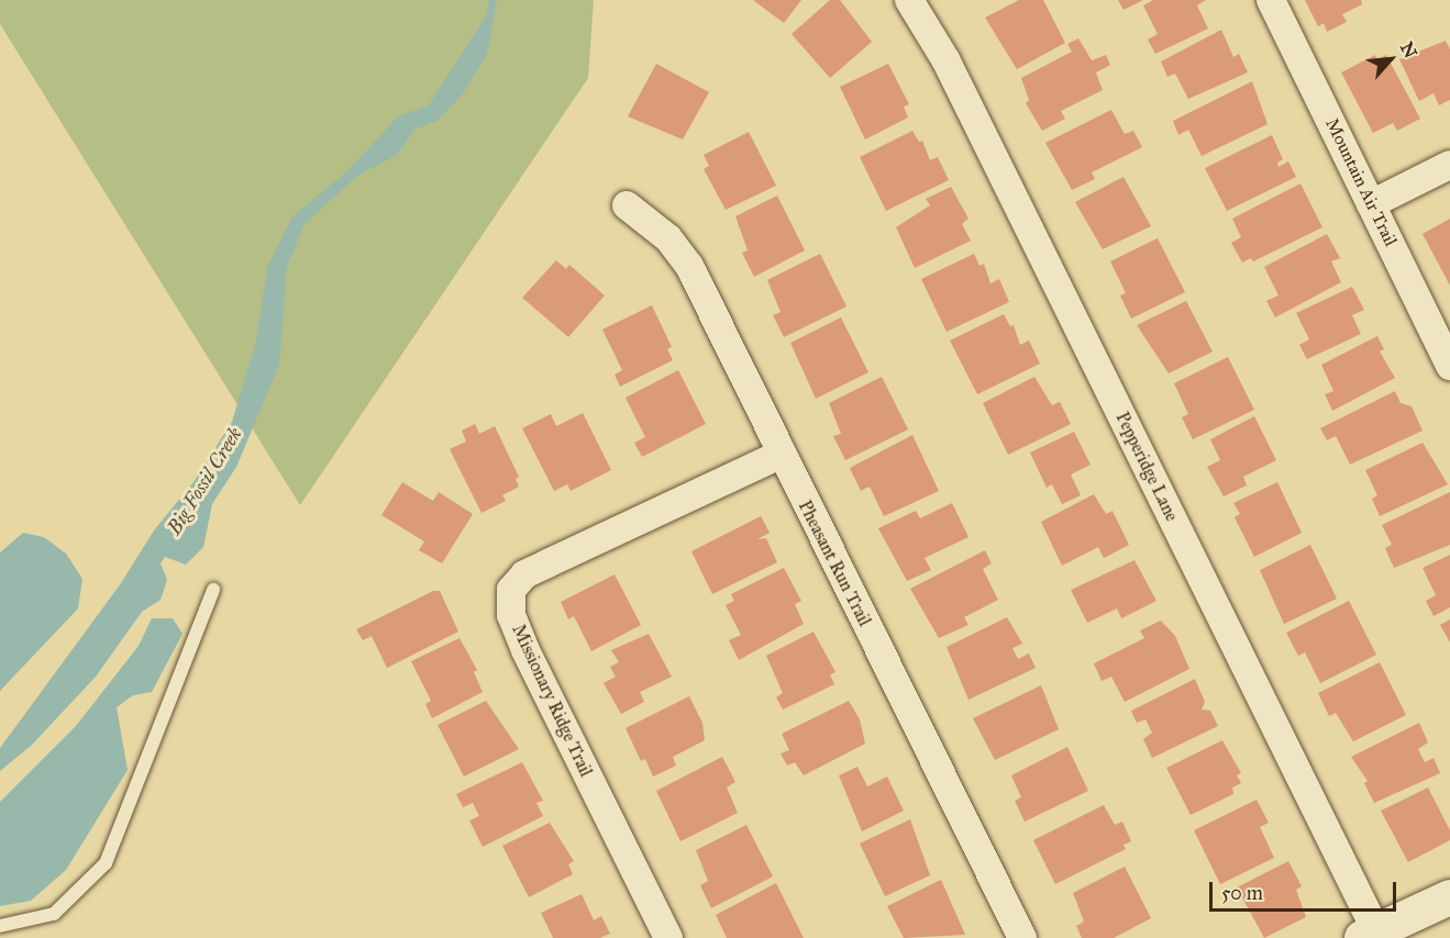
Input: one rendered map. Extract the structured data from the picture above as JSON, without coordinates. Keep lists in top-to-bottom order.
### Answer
{
  "streets": {
    "street": [
      "Mountain Air Trail",
      "Pepperidge Lane",
      "Pheasant Run Trail",
      "Missionary Ridge Trail"
    ]
  },
  "crossings": [
    ["Pheasant Run Trail", "Missionary Ridge Trail"]
  ],
  "water": ["Big Fossil Creek"],
  "scale_bar": "50 m",
  "north": "top right"
}
